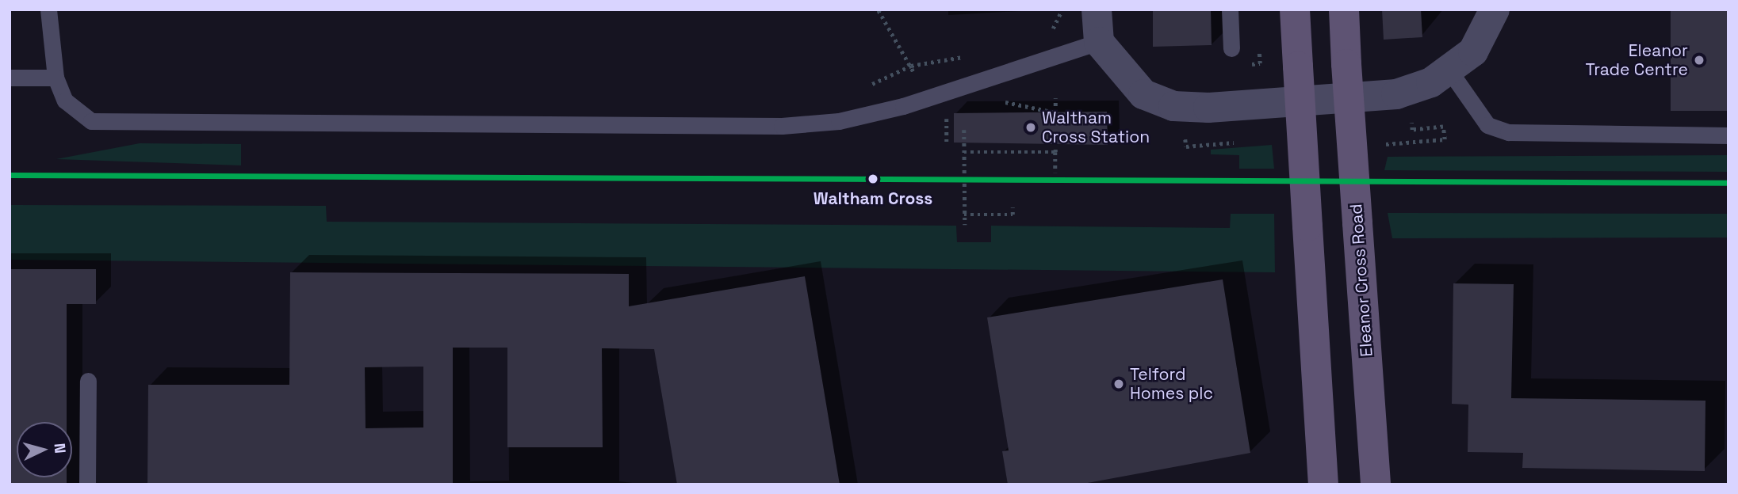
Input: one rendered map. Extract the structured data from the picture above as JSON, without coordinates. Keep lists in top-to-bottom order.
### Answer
{
  "streets": {
    "main road": ["Eleanor Cross Road"]
  },
  "places": [
    "Eleanor Trade Centre",
    "Waltham Cross Station",
    "Waltham Cross",
    "Telford Homes plc"
  ],
  "north": "right"
}
